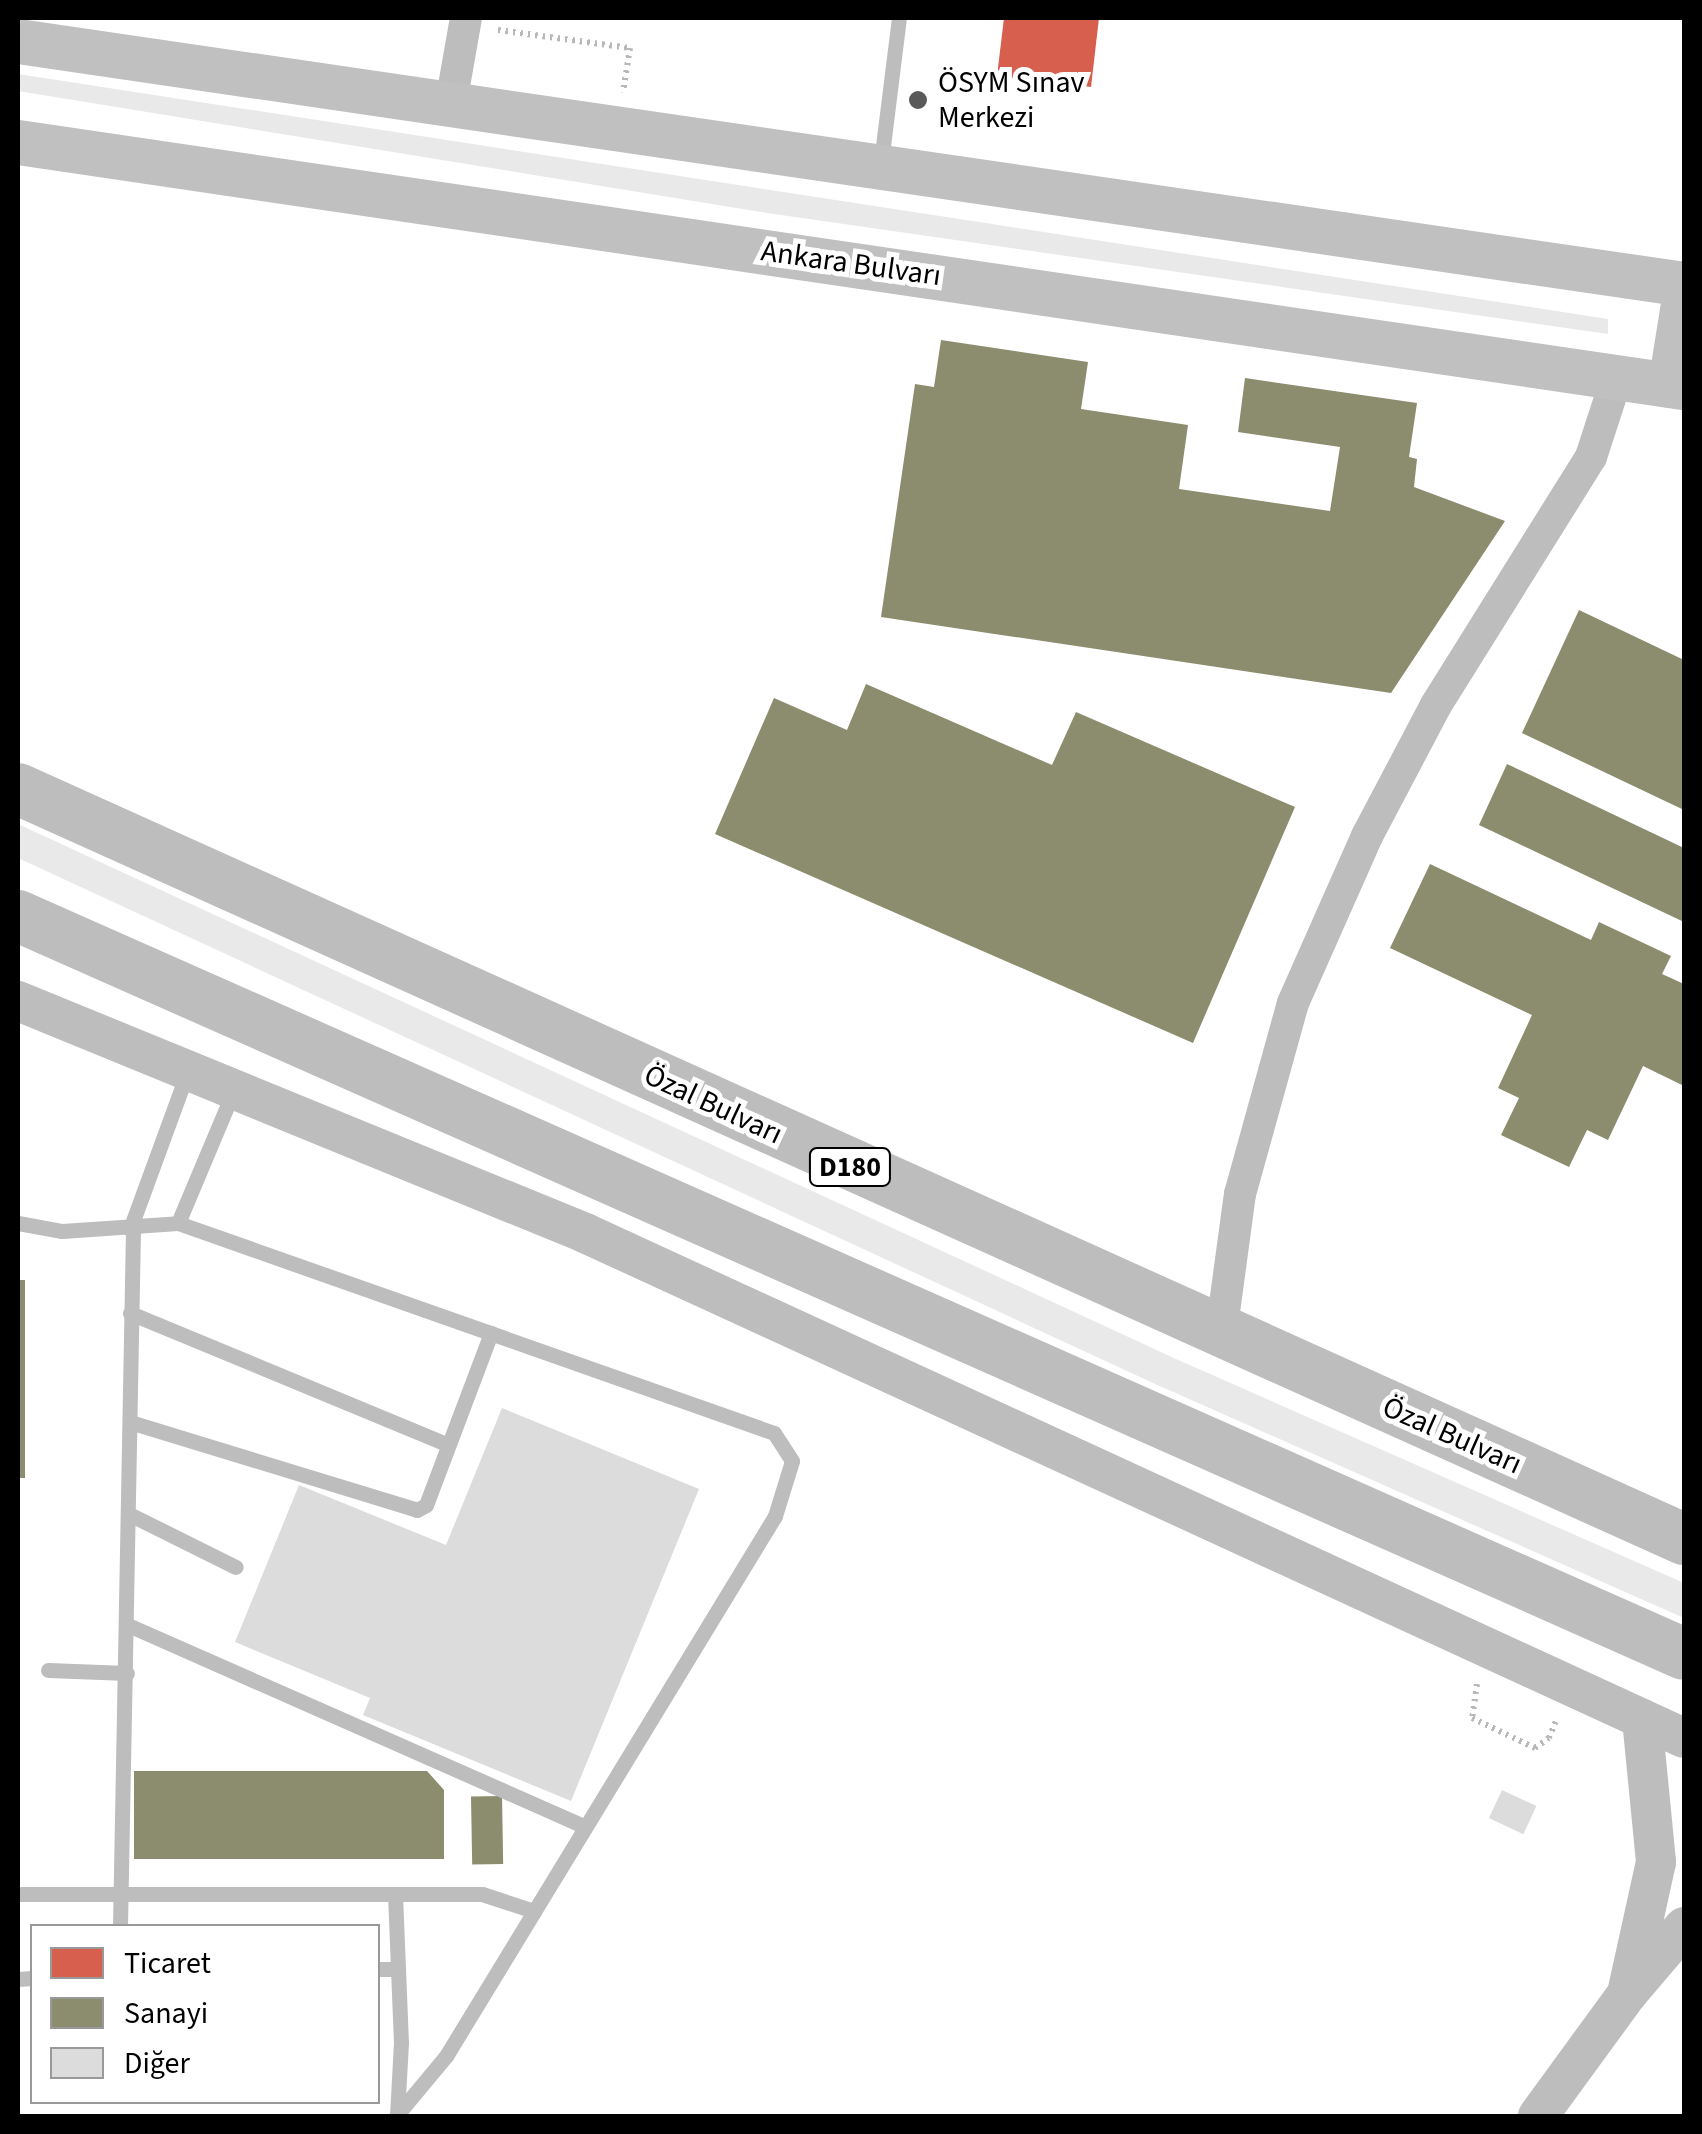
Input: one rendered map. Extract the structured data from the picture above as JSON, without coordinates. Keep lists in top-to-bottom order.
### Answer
{
  "streets": {
    "highway": ["Özal Bulvarı", "D180"],
    "main road": ["Ankara Bulvarı"]
  },
  "crossings": [
    ["Özal Bulvarı", "D180"]
  ],
  "places": ["ÖSYM Sınav Merkezi"],
  "legend": ["Ticaret", "Sanayi", "Diğer"]
}
